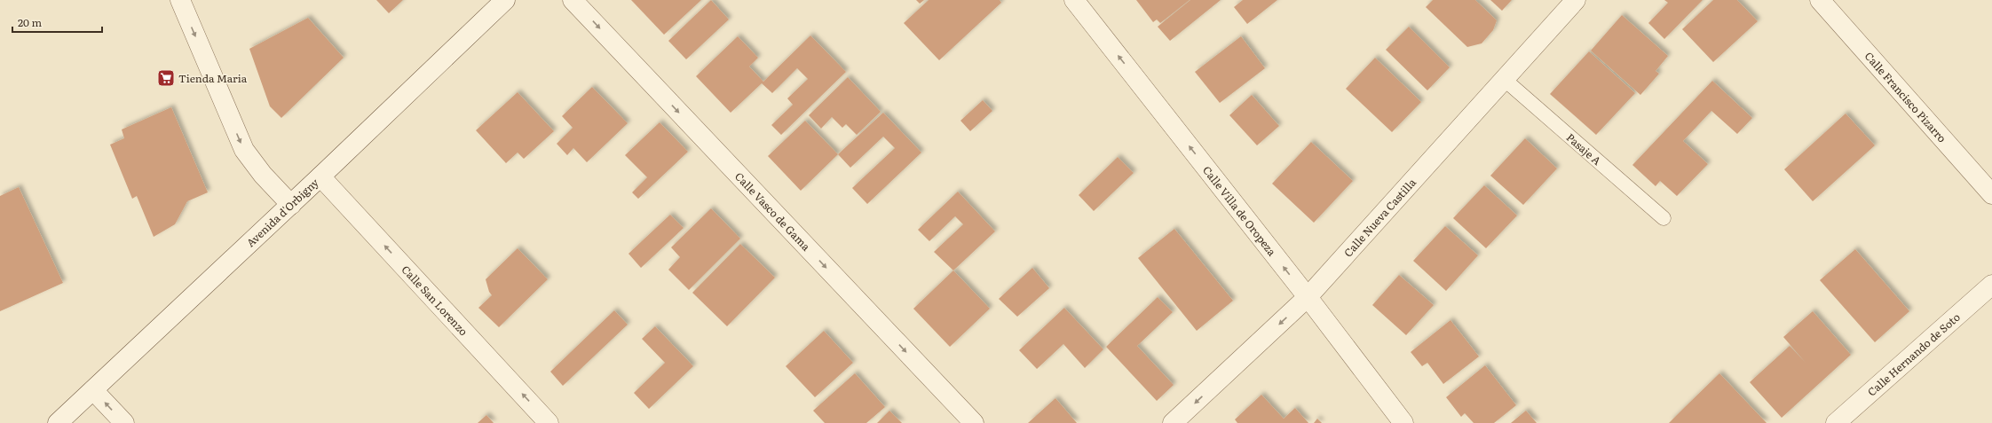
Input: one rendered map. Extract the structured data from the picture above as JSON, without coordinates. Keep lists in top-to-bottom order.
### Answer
{
  "streets": {
    "street": [
      "Calle Francisco Pizarro",
      "Calle Vasco de Gama",
      "Calle Villa de Oropeza",
      "Avenida d'Orbigny",
      "Calle Nueva Castilla",
      "Calle San Lorenzo",
      "Calle Hernando de Soto"
    ],
    "lane": ["Pasaje A"]
  },
  "crossings": [
    ["Pasaje A", "Calle Nueva Castilla"],
    ["Calle Villa de Oropeza", "Calle Nueva Castilla"],
    ["Avenida d'Orbigny", "Calle San Lorenzo"]
  ],
  "one_way": ["Calle Vasco de Gama", "Calle Villa de Oropeza", "Calle San Lorenzo"],
  "places": {
    "supermarket": ["Tienda Maria"]
  },
  "scale_bar": "20 m"
}
